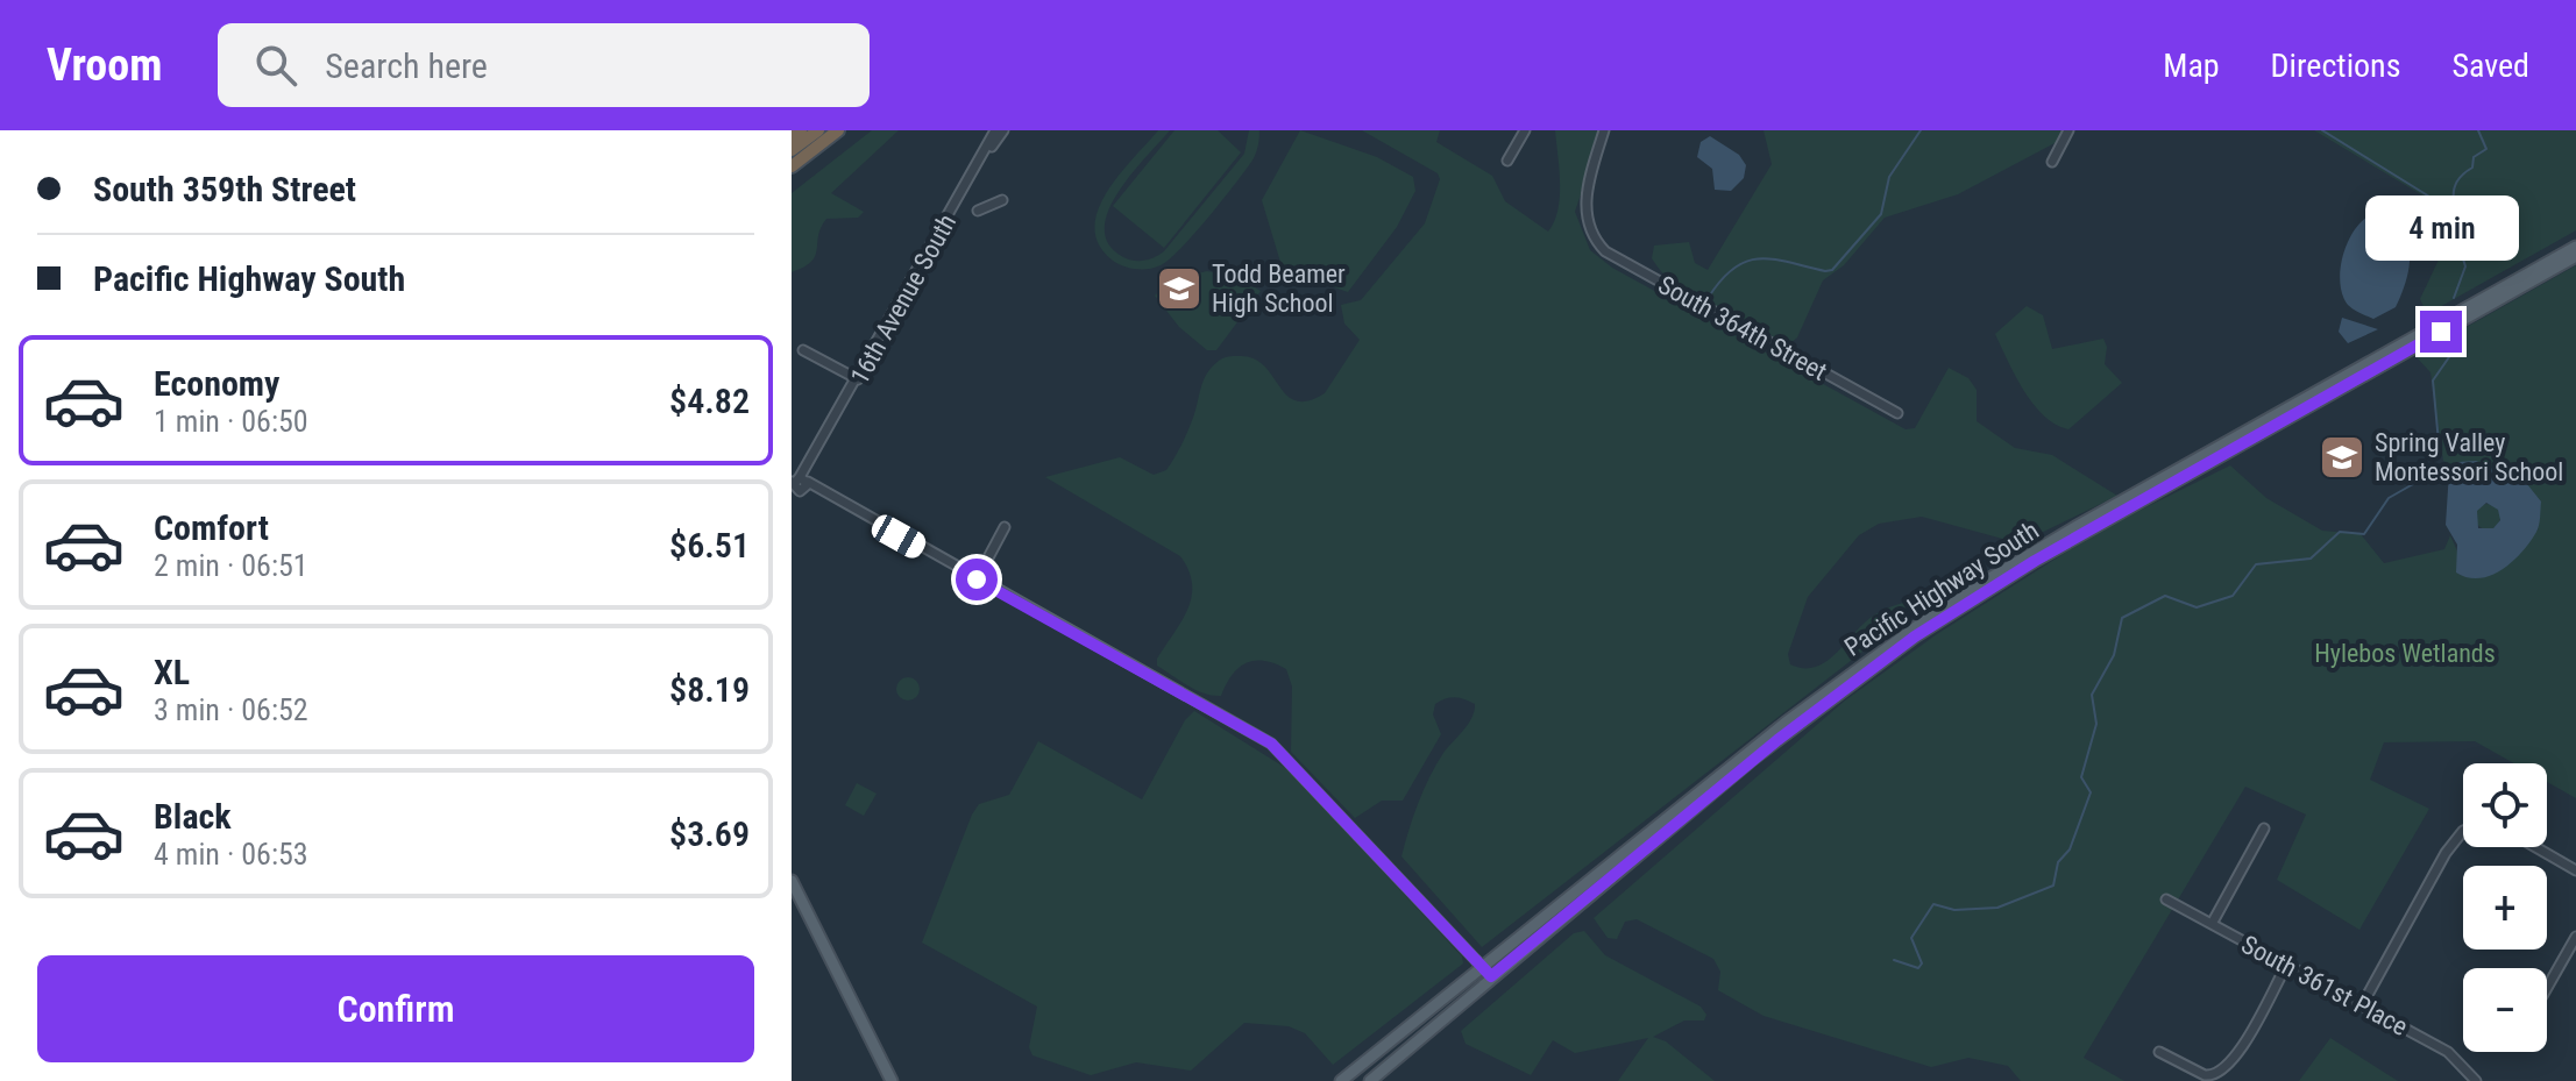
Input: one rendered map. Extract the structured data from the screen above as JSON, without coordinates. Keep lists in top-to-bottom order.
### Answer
{
  "streets": {
    "main road": ["Pacific Highway South"],
    "street": ["16th Avenue South", "South 364th Street", "South 361st Place"]
  },
  "parks": ["Hylebos Wetlands"],
  "places": {
    "school or university": ["Todd Beamer High School", "Spring Valley Montessori School"]
  },
  "page": {
    "header": "Vroom",
    "search": "Search here",
    "nav": ["Map", "Directions", "Saved"],
    "banner": ["South 359th Street", "Pacific Highway South"],
    "bubble": "4 min",
    "list": [
      {
        "name": "Economy",
        "note": "1 min · 06:50",
        "value": "$4.82"
      },
      {
        "name": "Comfort",
        "note": "2 min · 06:51",
        "value": "$6.51"
      },
      {
        "name": "XL",
        "note": "3 min · 06:52",
        "value": "$8.19"
      },
      {
        "name": "Black",
        "note": "4 min · 06:53",
        "value": "$3.69"
      }
    ],
    "map_buttons": ["+", "−"],
    "buttons": "Confirm"
  }
}
